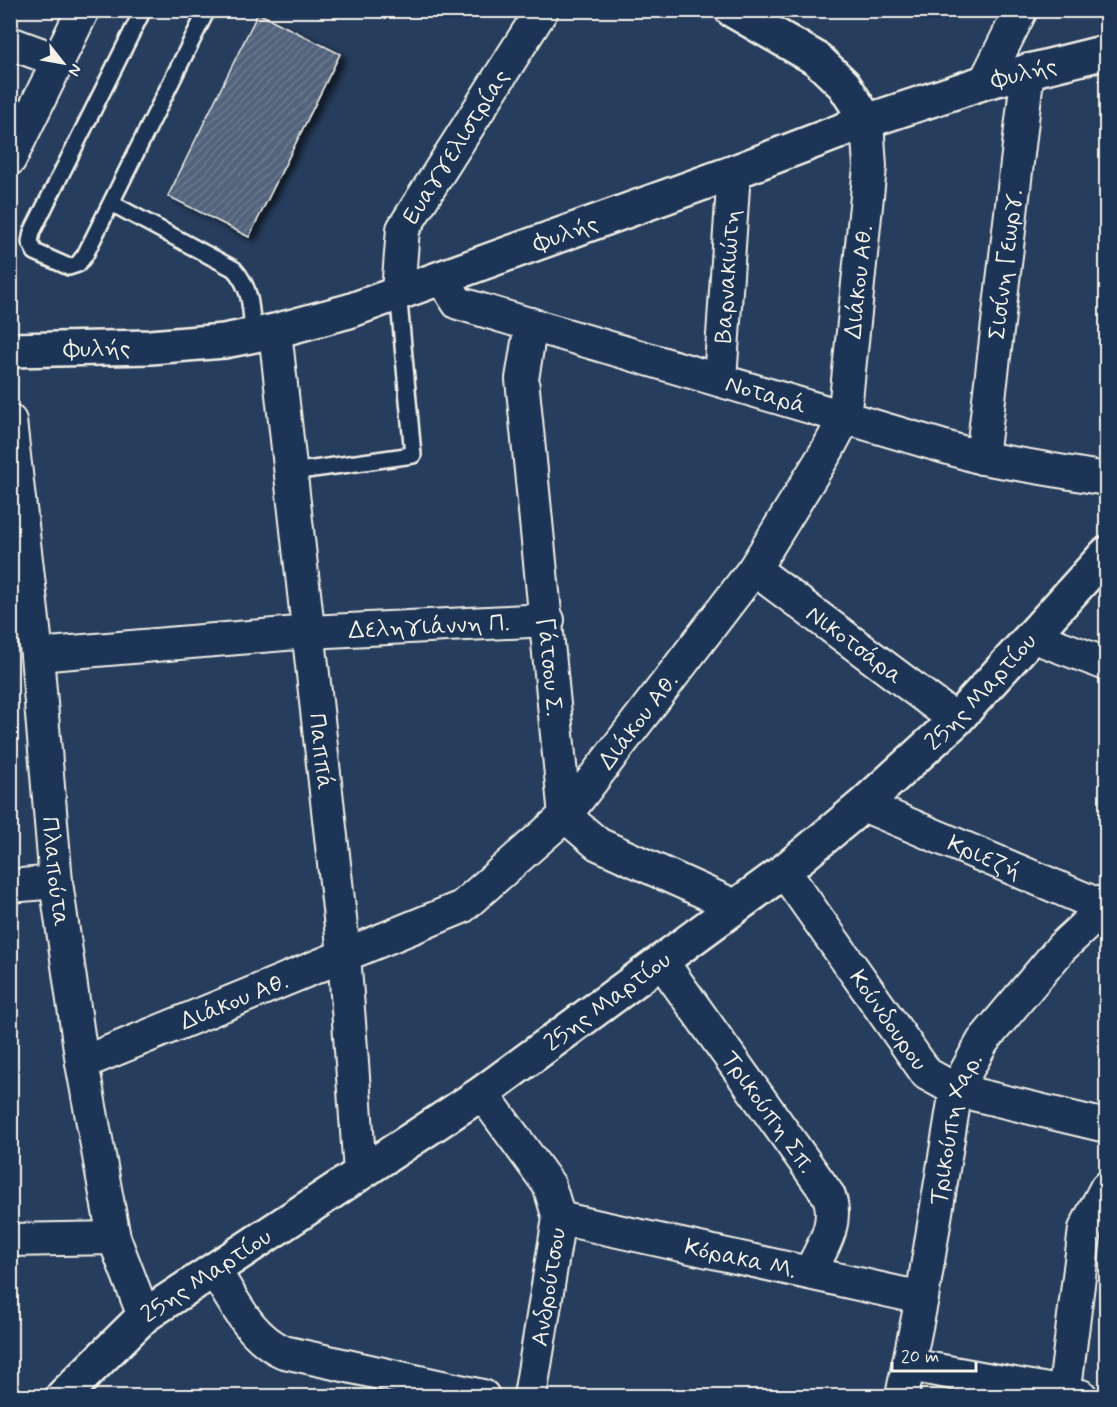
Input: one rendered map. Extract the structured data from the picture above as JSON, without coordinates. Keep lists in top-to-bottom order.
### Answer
{
  "streets": {
    "main road": ["Φυλής", "25ης Μαρτίου"],
    "street": [
      "Ευαγγελιστρίας",
      "Σισίνη Γεωργ.",
      "Βαρνακιώτη",
      "Διάκου Αθ.",
      "Νοταρά",
      "Δεληγιάννη Π.",
      "Νικοτσάρα",
      "Γάτσου Σ.",
      "Παππά",
      "Κριεζή",
      "Πλαπούτα",
      "Κούνδουρου",
      "Τρικούπη Σπ.",
      "Τρικούπη Χαρ.",
      "Κόρακα Μ.",
      "Ανδρούτσου"
    ]
  },
  "crossings": [
    ["Φυλής", "Ευαγγελιστρίας"],
    ["Φυλής", "Σισίνη Γεωργ."],
    ["Φυλής", "Βαρνακιώτη"],
    ["Φυλής", "Διάκου Αθ."],
    ["Φυλής", "Νοταρά"],
    ["Φυλής", "Παππά"],
    ["Σισίνη Γεωργ.", "Νοταρά"],
    ["Βαρνακιώτη", "Νοταρά"],
    ["Διάκου Αθ.", "Νοταρά"],
    ["Διάκου Αθ.", "Νικοτσάρα"],
    ["Διάκου Αθ.", "Γάτσου Σ."],
    ["Διάκου Αθ.", "Παππά"],
    ["Διάκου Αθ.", "Πλαπούτα"],
    ["Νοταρά", "Γάτσου Σ."],
    ["Δεληγιάννη Π.", "Γάτσου Σ."],
    ["Δεληγιάννη Π.", "Παππά"],
    ["Δεληγιάννη Π.", "Πλαπούτα"],
    ["Νικοτσάρα", "25ης Μαρτίου"],
    ["25ης Μαρτίου", "Παππά"],
    ["25ης Μαρτίου", "Κριεζή"],
    ["25ης Μαρτίου", "Πλαπούτα"],
    ["25ης Μαρτίου", "Κούνδουρου"],
    ["25ης Μαρτίου", "Τρικούπη Σπ."],
    ["25ης Μαρτίου", "Ανδρούτσου"],
    ["Κριεζή", "Τρικούπη Χαρ."],
    ["Κούνδουρου", "Τρικούπη Χαρ."],
    ["Τρικούπη Σπ.", "Κόρακα Μ."],
    ["Τρικούπη Χαρ.", "Κόρακα Μ."],
    ["Κόρακα Μ.", "Ανδρούτσου"]
  ],
  "scale_bar": "20 m",
  "north": "bottom right"
}
